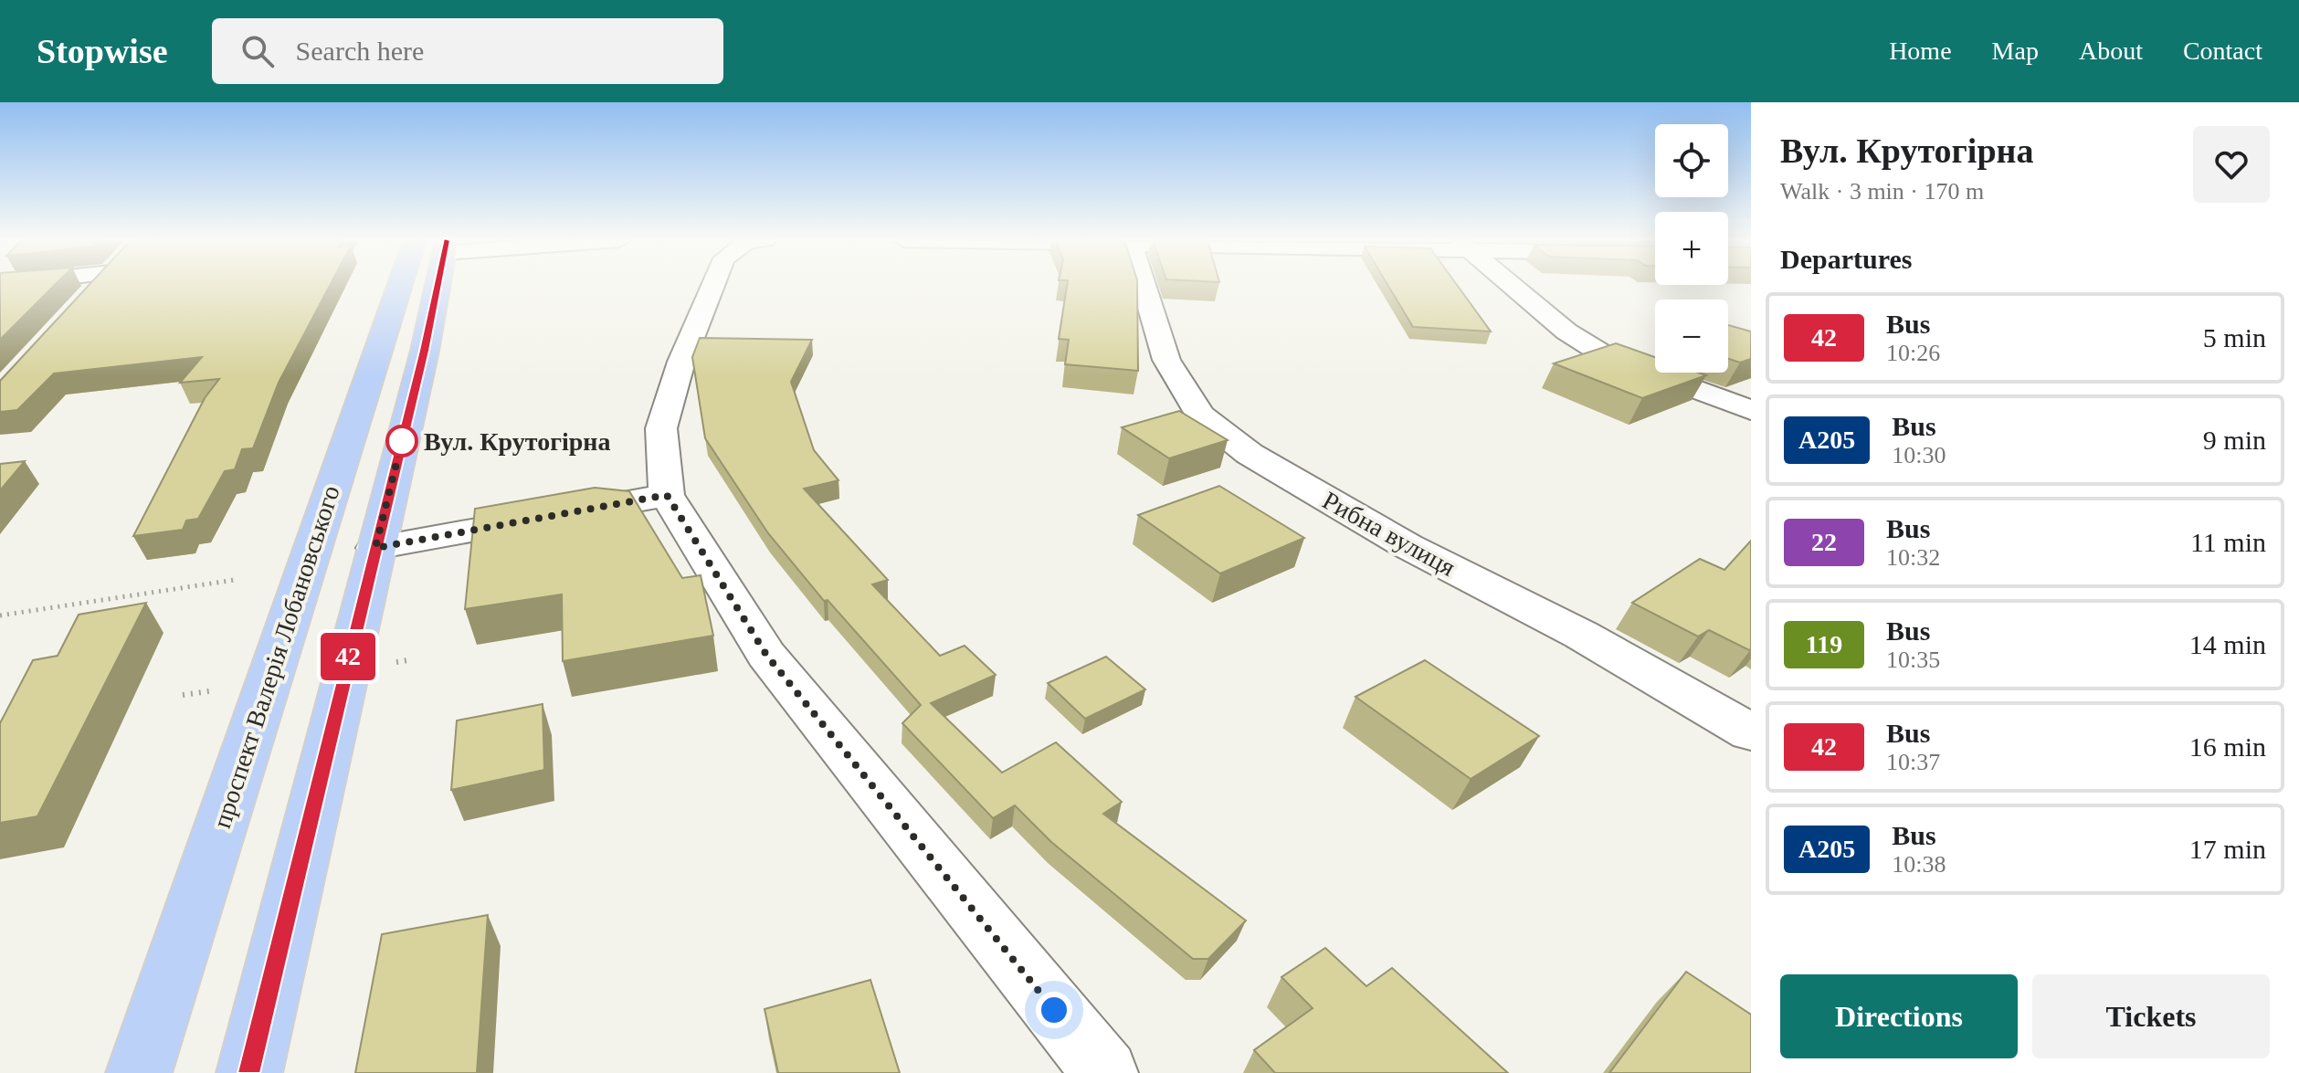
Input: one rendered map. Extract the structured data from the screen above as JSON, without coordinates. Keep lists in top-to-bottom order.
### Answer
{
  "streets": {
    "main road": ["проспект Валерія Лобановського"],
    "street": ["Рибна вулиця"]
  },
  "places": ["Вул. Крутогірна"],
  "lines": ["bus line 42"],
  "page": {
    "header": "Stopwise",
    "search": "Search here",
    "nav": [
      "Home",
      "Map",
      "About",
      "Contact"
    ],
    "on_map": "42",
    "heading": [
      ["Вул. Крутогірна", "Walk · 3 min · 170 m"],
      "Departures"
    ],
    "map_buttons": ["+", "−"],
    "list": [
      {
        "mark": "42",
        "name": "Bus",
        "note": "10:26",
        "value": "5 min"
      },
      {
        "mark": "А205",
        "name": "Bus",
        "note": "10:30",
        "value": "9 min"
      },
      {
        "mark": "22",
        "name": "Bus",
        "note": "10:32",
        "value": "11 min"
      },
      {
        "mark": "119",
        "name": "Bus",
        "note": "10:35",
        "value": "14 min"
      },
      {
        "mark": "42",
        "name": "Bus",
        "note": "10:37",
        "value": "16 min"
      },
      {
        "mark": "А205",
        "name": "Bus",
        "note": "10:38",
        "value": "17 min"
      }
    ],
    "buttons": ["Directions", "Tickets"]
  }
}
